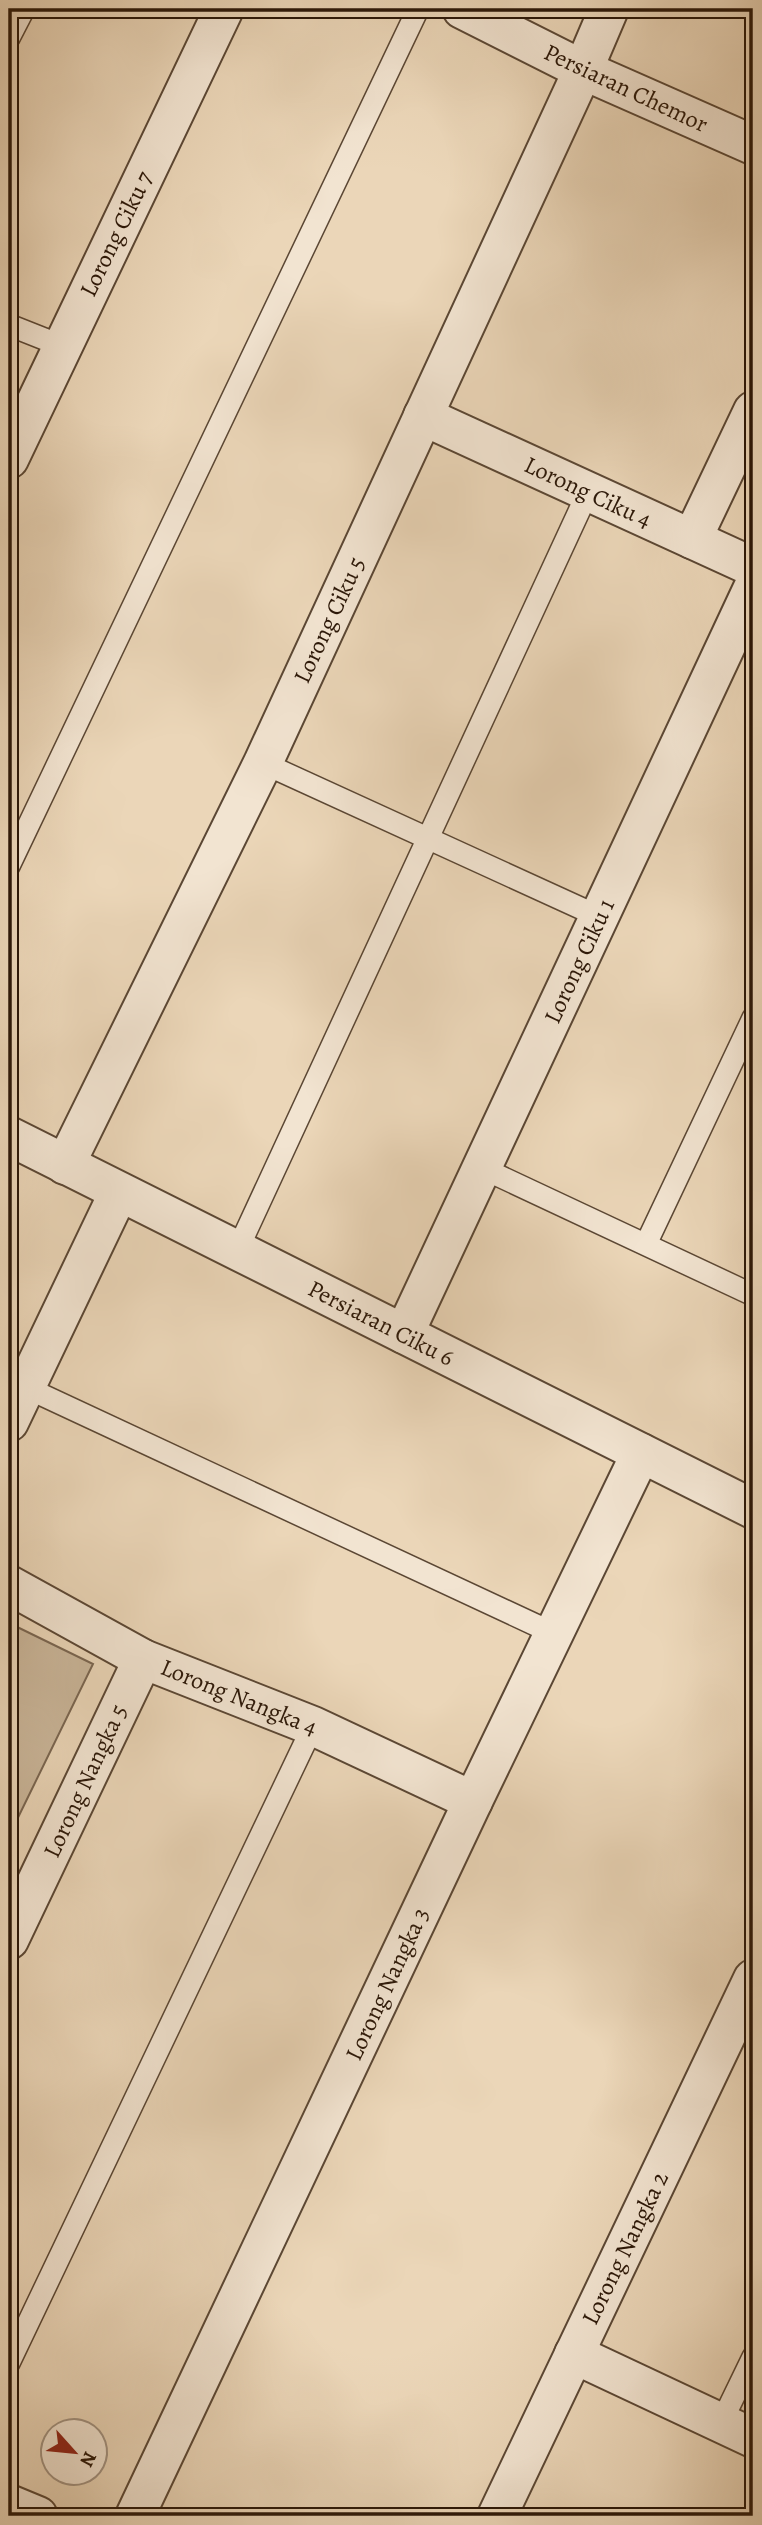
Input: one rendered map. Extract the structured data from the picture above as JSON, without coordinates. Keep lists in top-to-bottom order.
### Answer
{
  "streets": {
    "street": [
      "Persiaran Chemor",
      "Lorong Ciku 7",
      "Lorong Ciku 4",
      "Lorong Ciku 5",
      "Lorong Ciku 1",
      "Persiaran Ciku 6",
      "Lorong Nangka 4",
      "Lorong Nangka 5",
      "Lorong Nangka 3",
      "Lorong Nangka 2"
    ]
  },
  "crossings": [
    ["Persiaran Chemor", "Lorong Ciku 5"],
    ["Lorong Ciku 4", "Lorong Ciku 5"],
    ["Lorong Ciku 5", "Persiaran Ciku 6"],
    ["Lorong Ciku 1", "Persiaran Ciku 6"],
    ["Persiaran Ciku 6", "Lorong Nangka 3"],
    ["Lorong Nangka 4", "Lorong Nangka 5"],
    ["Lorong Nangka 4", "Lorong Nangka 3"]
  ],
  "north": "bottom right"
}
